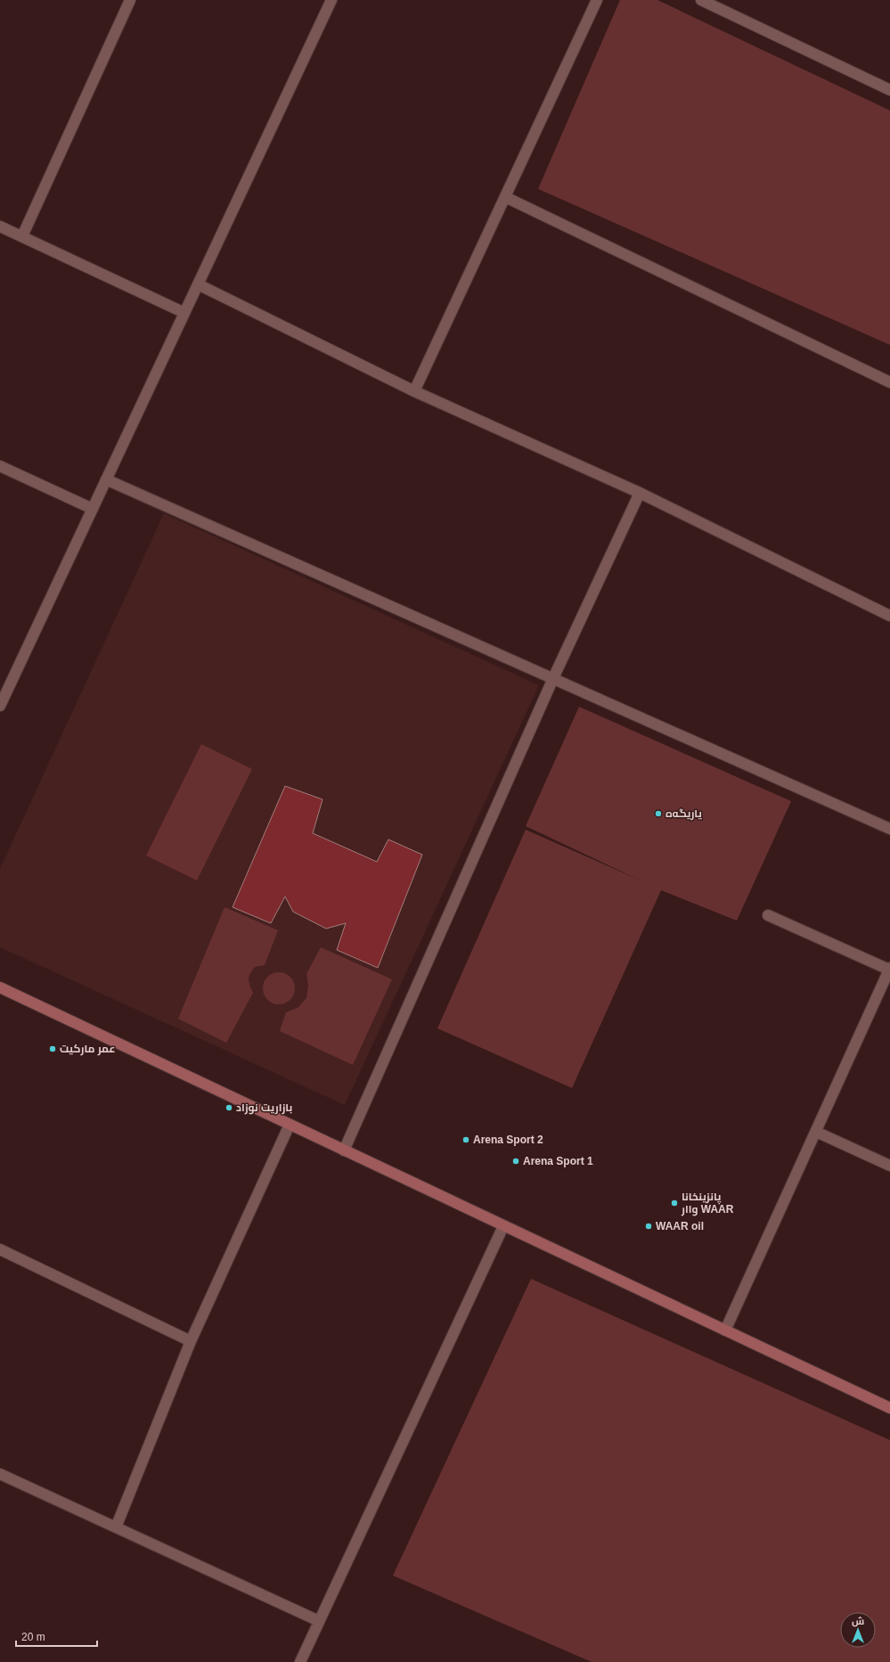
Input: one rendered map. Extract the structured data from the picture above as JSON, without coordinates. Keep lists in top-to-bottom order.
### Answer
{
  "places": [
    "یاریگه‌ه",
    "عمر ماركيت",
    "بازاريت نوزاد",
    "Arena Sport 2",
    "Arena Sport 1",
    "پانزینخانا واار WAAR",
    "WAAR oil"
  ],
  "scale_bar": "20 m",
  "north": "top"
}
